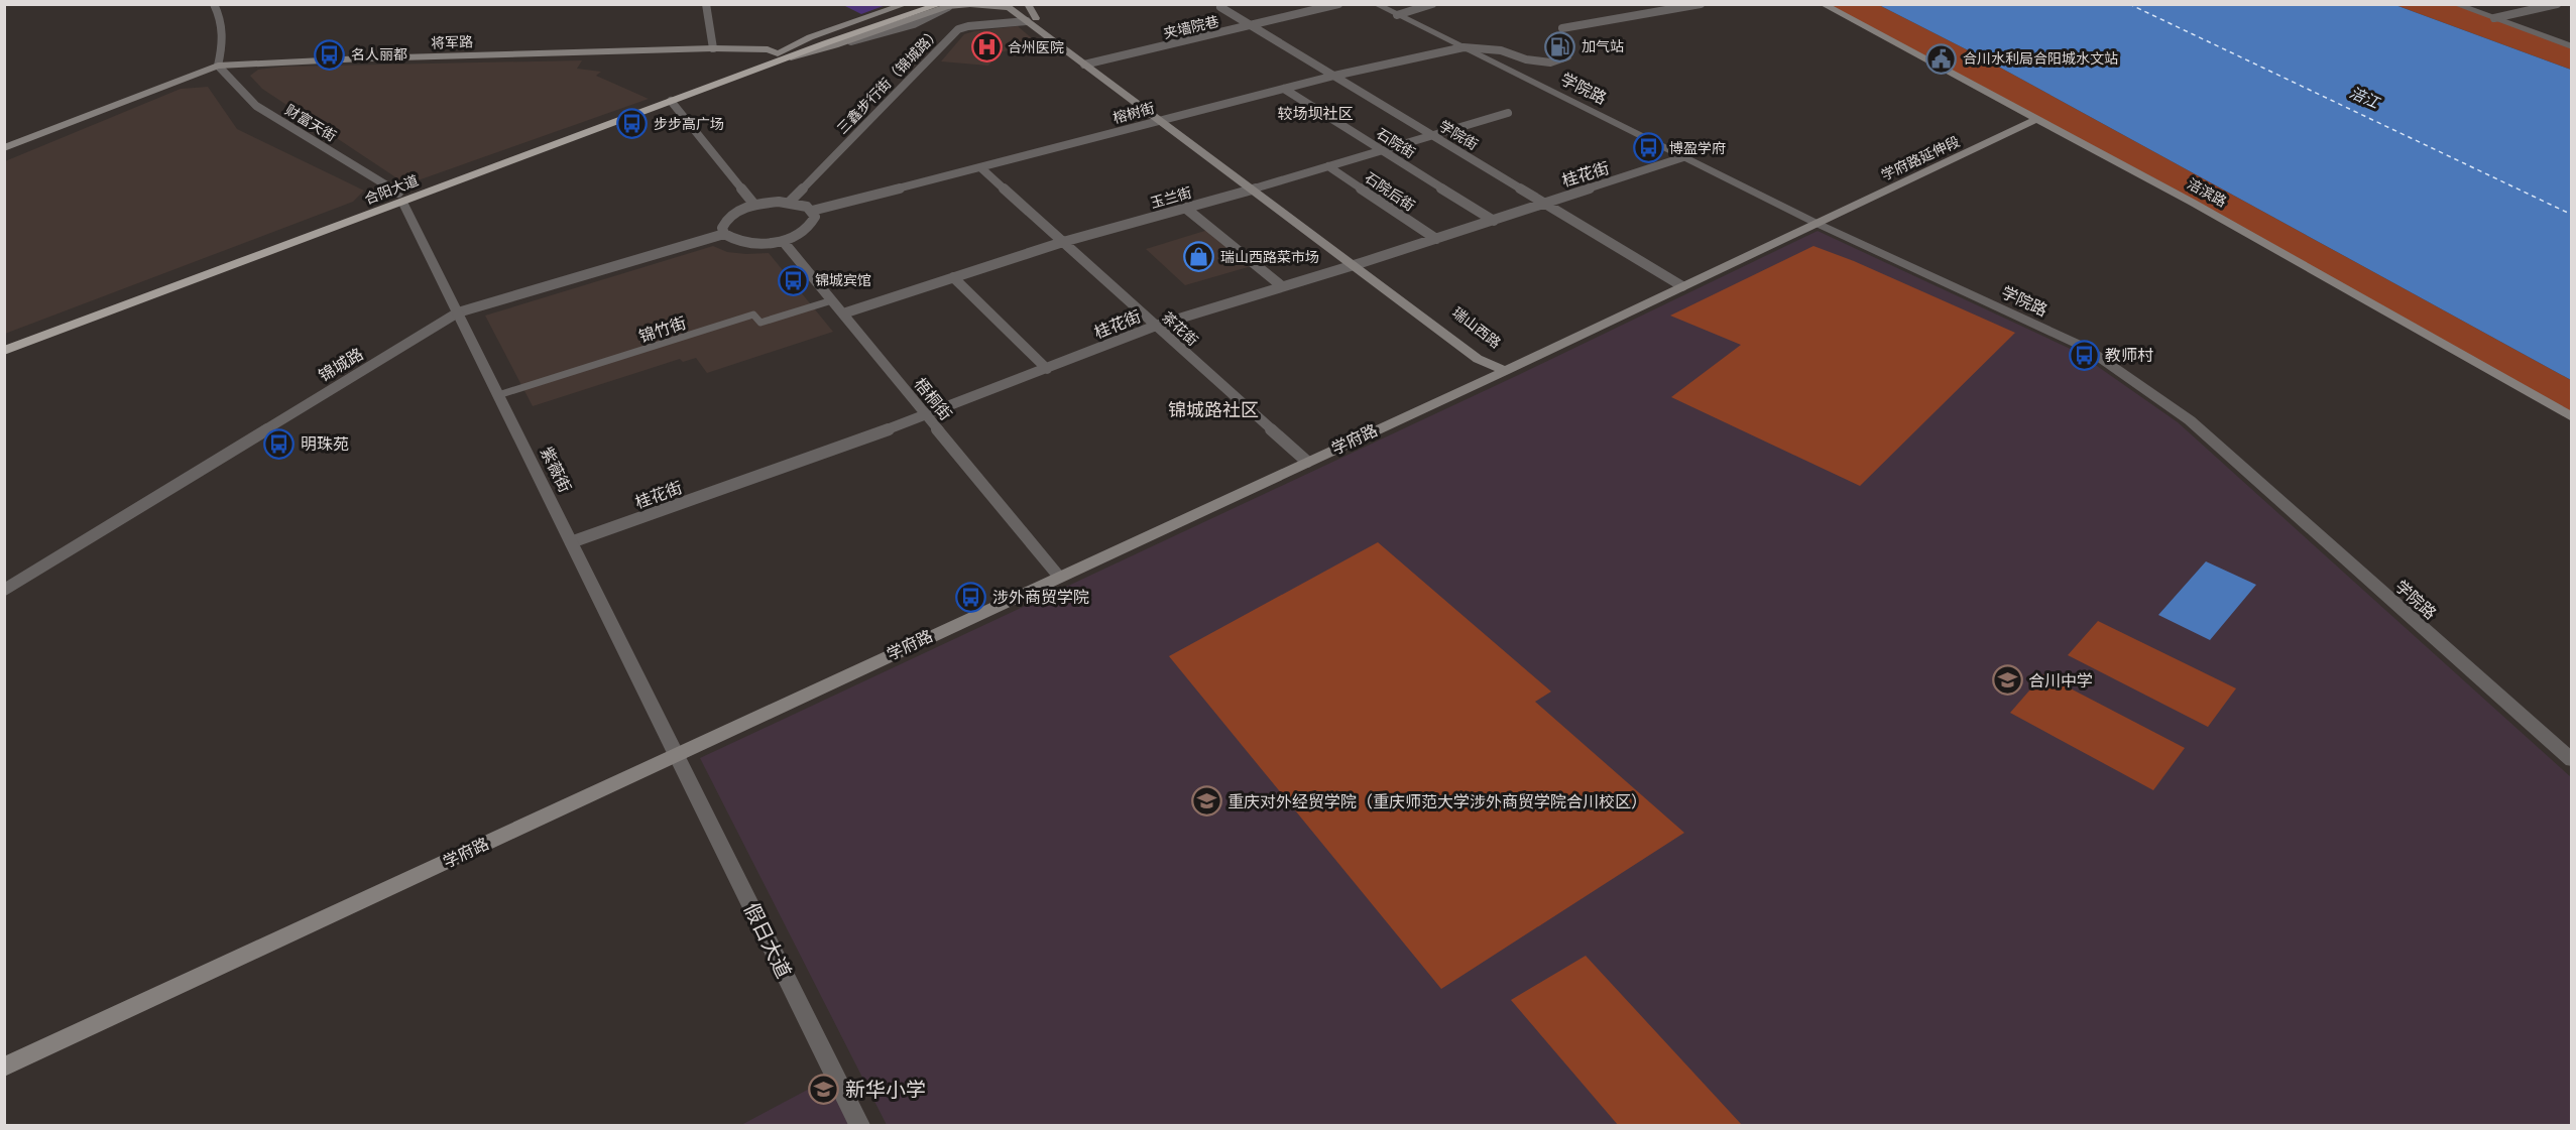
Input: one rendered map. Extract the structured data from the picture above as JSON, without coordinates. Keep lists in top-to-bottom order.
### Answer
{
  "streets": {
    "highway": ["合阳大道"],
    "main road": [
      "将军路",
      "学府路延伸段",
      "涪滨路",
      "瑞山西路",
      "学府路"
    ],
    "street": [
      "夹墙院巷",
      "三鑫步行街（锦城路）",
      "学院路",
      "榕树街",
      "财富天街",
      "学院街",
      "石院街",
      "桂花街",
      "石院后街",
      "玉兰街",
      "茶花街",
      "锦竹街",
      "锦城路",
      "梧桐街",
      "紫薇街",
      "假日大道"
    ]
  },
  "crossings": [
    ["夹墙院巷", "学院街"],
    ["夹墙院巷", "瑞山西路"],
    ["将军路", "财富天街"],
    ["将军路", "合阳大道"],
    ["将军路", "瑞山西路"],
    ["三鑫步行街（锦城路）", "瑞山西路"],
    ["学院路", "榕树街"],
    ["学院路", "学府路延伸段"],
    ["学院路", "桂花街"],
    ["学院路", "学府路"],
    ["榕树街", "学院街"],
    ["榕树街", "石院街"],
    ["榕树街", "瑞山西路"],
    ["榕树街", "茶花街"],
    ["财富天街", "合阳大道"],
    ["财富天街", "紫薇街"],
    ["学院街", "桂花街"],
    ["学院街", "玉兰街"],
    ["学院街", "学府路"],
    ["石院街", "桂花街"],
    ["石院街", "玉兰街"],
    ["学府路延伸段", "涪滨路"],
    ["学府路延伸段", "学府路"],
    ["桂花街", "石院后街"],
    ["桂花街", "瑞山西路"],
    ["桂花街", "茶花街"],
    ["桂花街", "梧桐街"],
    ["桂花街", "紫薇街"],
    ["合阳大道", "紫薇街"],
    ["石院后街", "玉兰街"],
    ["玉兰街", "瑞山西路"],
    ["玉兰街", "茶花街"],
    ["玉兰街", "梧桐街"],
    ["瑞山西路", "学府路"],
    ["茶花街", "学府路"],
    ["锦竹街", "梧桐街"],
    ["锦竹街", "紫薇街"],
    ["锦城路", "紫薇街"],
    ["梧桐街", "学府路"],
    ["学府路", "紫薇街"],
    ["学府路", "假日大道"],
    ["紫薇街", "假日大道"]
  ],
  "districts": ["较场坝社区", "锦城路社区"],
  "water": ["涪江"],
  "places": {
    "fuel station": ["加气站"],
    "hospital": ["合州医院"],
    "bus stop": [
      "名人丽都",
      "步步高广场",
      "博盈学府",
      "锦城宾馆",
      "教师村",
      "明珠苑",
      "涉外商贸学院"
    ],
    "public building": ["合川水利局合阳城水文站"],
    "shop": ["瑞山西路菜市场"],
    "school or university": ["合川中学", "重庆对外经贸学院（重庆师范大学涉外商贸学院合川校区）", "新华小学"]
  }
}
